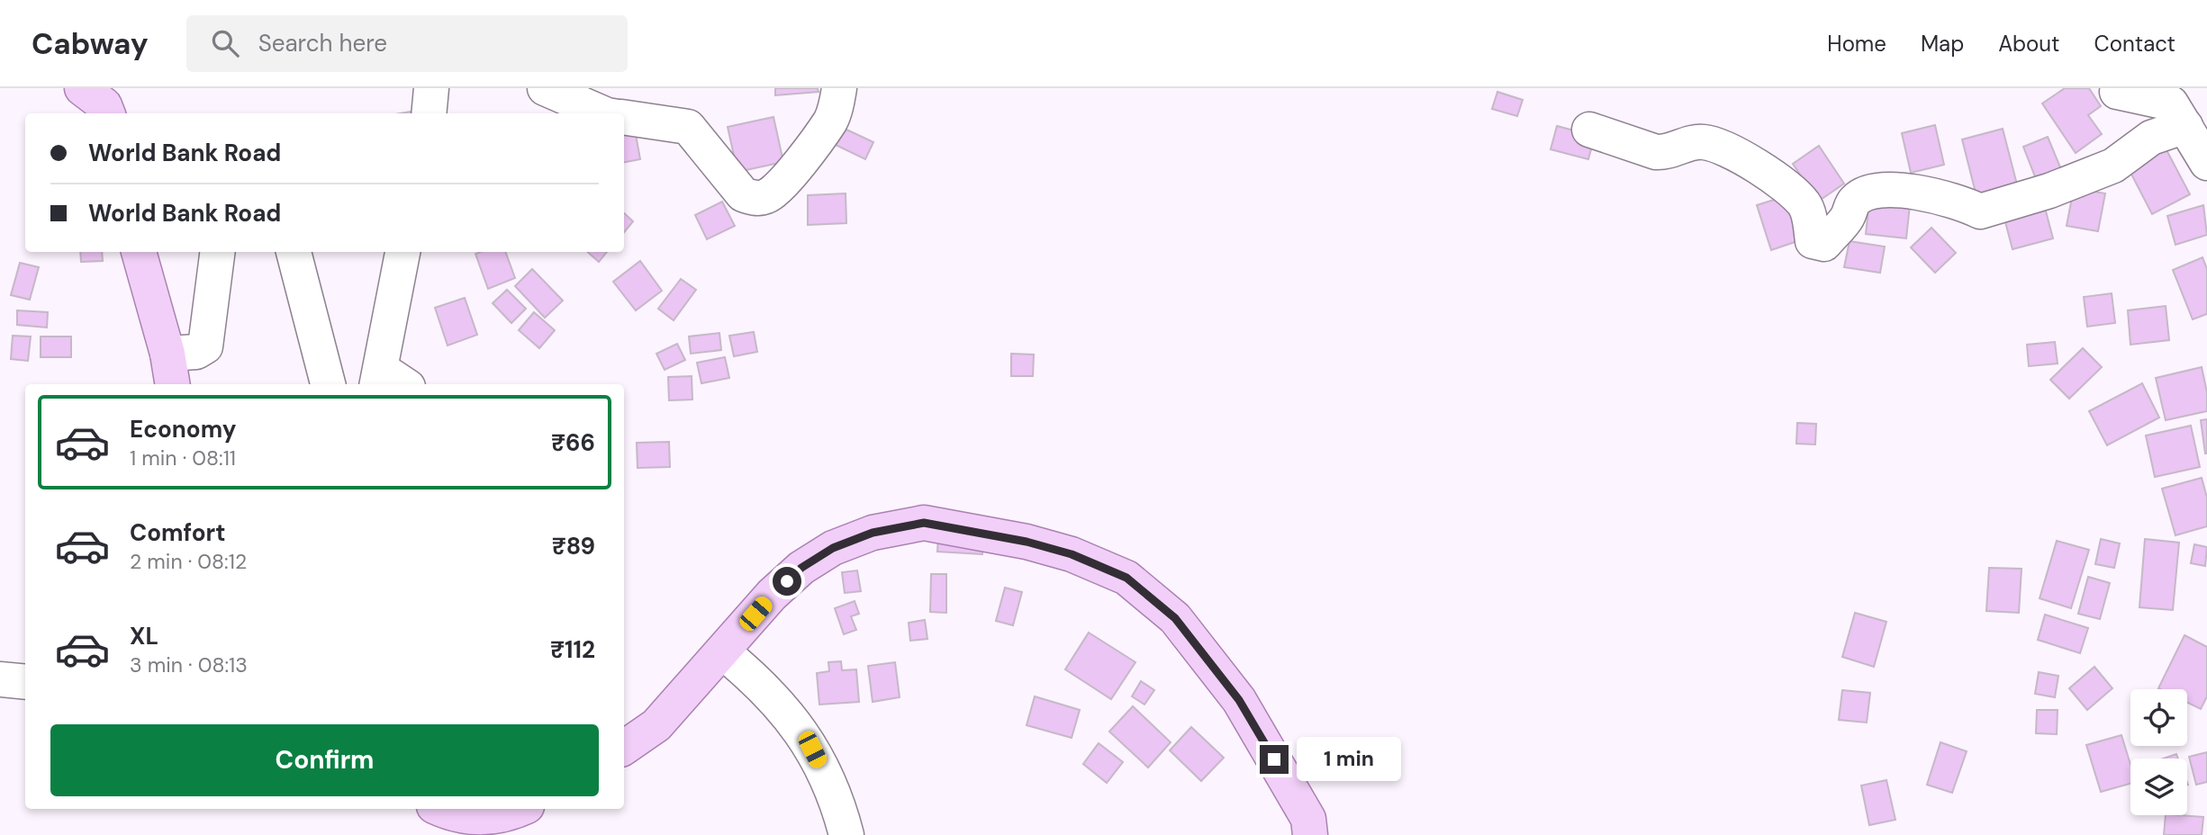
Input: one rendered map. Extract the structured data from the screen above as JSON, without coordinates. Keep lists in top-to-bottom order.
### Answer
{
  "page": {
    "header": "Cabway",
    "search": "Search here",
    "nav": [
      "Home",
      "Map",
      "About",
      "Contact"
    ],
    "banner": ["World Bank Road", "World Bank Road"],
    "list": [
      {
        "name": "Economy",
        "note": "1 min · 08:11",
        "value": "₹66"
      },
      {
        "name": "Comfort",
        "note": "2 min · 08:12",
        "value": "₹89"
      },
      {
        "name": "XL",
        "note": "3 min · 08:13",
        "value": "₹112"
      }
    ],
    "buttons": "Confirm",
    "bubble": "1 min"
  }
}
